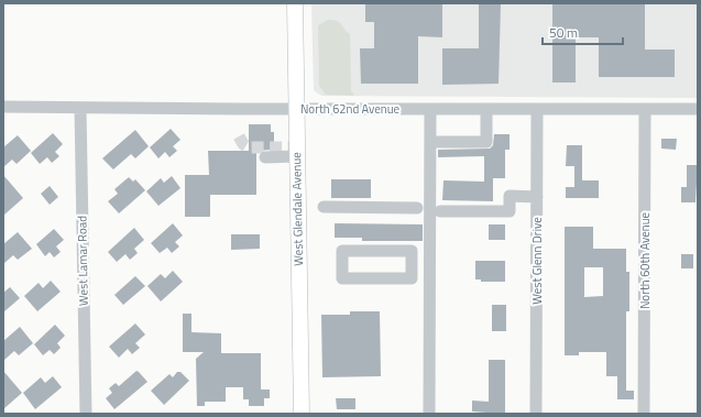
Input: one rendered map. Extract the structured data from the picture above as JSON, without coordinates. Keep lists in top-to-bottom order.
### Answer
{
  "streets": {
    "main road": ["West Glendale Avenue"],
    "street": [
      "North 62nd Avenue",
      "West Lamar Road",
      "West Glenn Drive",
      "North 60th Avenue"
    ]
  },
  "crossings": [
    ["North 62nd Avenue", "West Glendale Avenue"],
    ["North 62nd Avenue", "West Lamar Road"],
    ["North 62nd Avenue", "West Glenn Drive"],
    ["North 62nd Avenue", "North 60th Avenue"]
  ],
  "scale_bar": "50 m"
}
